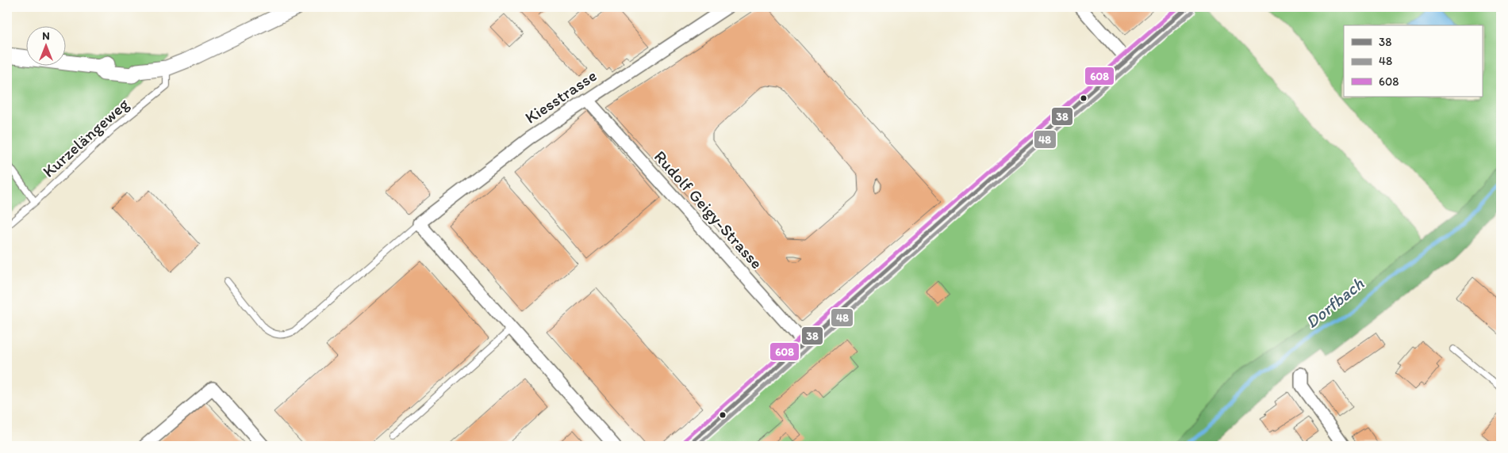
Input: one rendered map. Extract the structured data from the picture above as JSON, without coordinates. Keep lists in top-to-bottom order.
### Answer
{
  "streets": {
    "street": ["Kiesstrasse", "Rudolf Geigy-Strasse"],
    "lane": ["Kurzelängeweg"]
  },
  "crossings": [
    ["Kiesstrasse", "Rudolf Geigy-Strasse"]
  ],
  "water": ["Dorfbach"],
  "lines": ["transit line 38", "transit line 608", "transit line 48"],
  "legend": ["38", "48", "608"],
  "north": "top"
}
